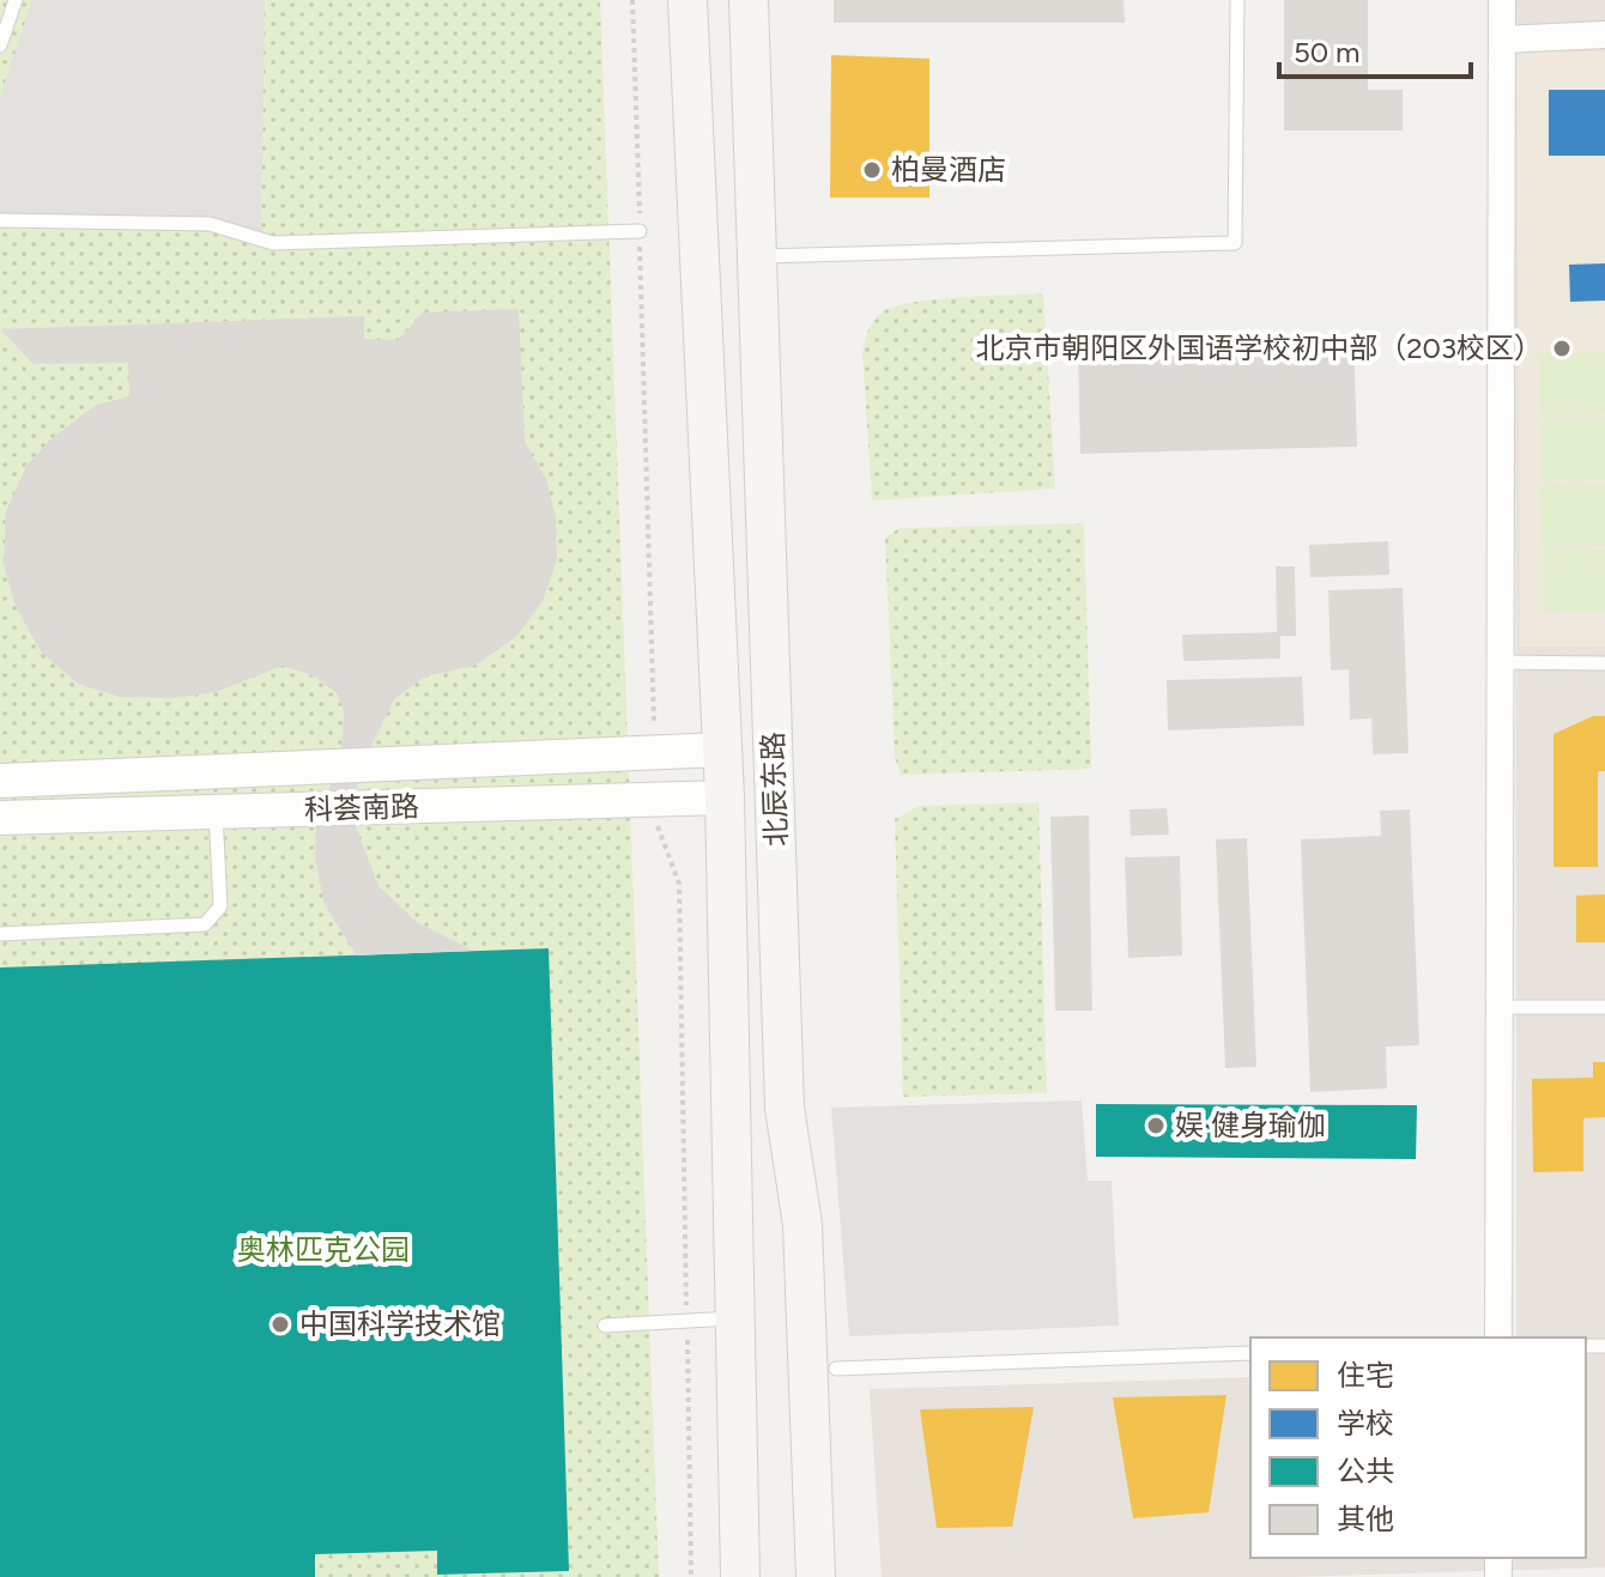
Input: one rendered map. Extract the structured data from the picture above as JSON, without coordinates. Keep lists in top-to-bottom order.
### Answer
{
  "streets": {
    "main road": ["北辰东路"],
    "street": ["科荟南路"]
  },
  "crossings": [
    ["北辰东路", "科荟南路"]
  ],
  "parks": ["奥林匹克公园"],
  "places": [
    "柏曼酒店",
    "北京市朝阳区外国语学校初中部（203校区）",
    "娱·健身瑜伽",
    "中国科学技术馆"
  ],
  "legend": [
    "住宅",
    "学校",
    "公共",
    "其他"
  ],
  "scale_bar": "50 m"
}
